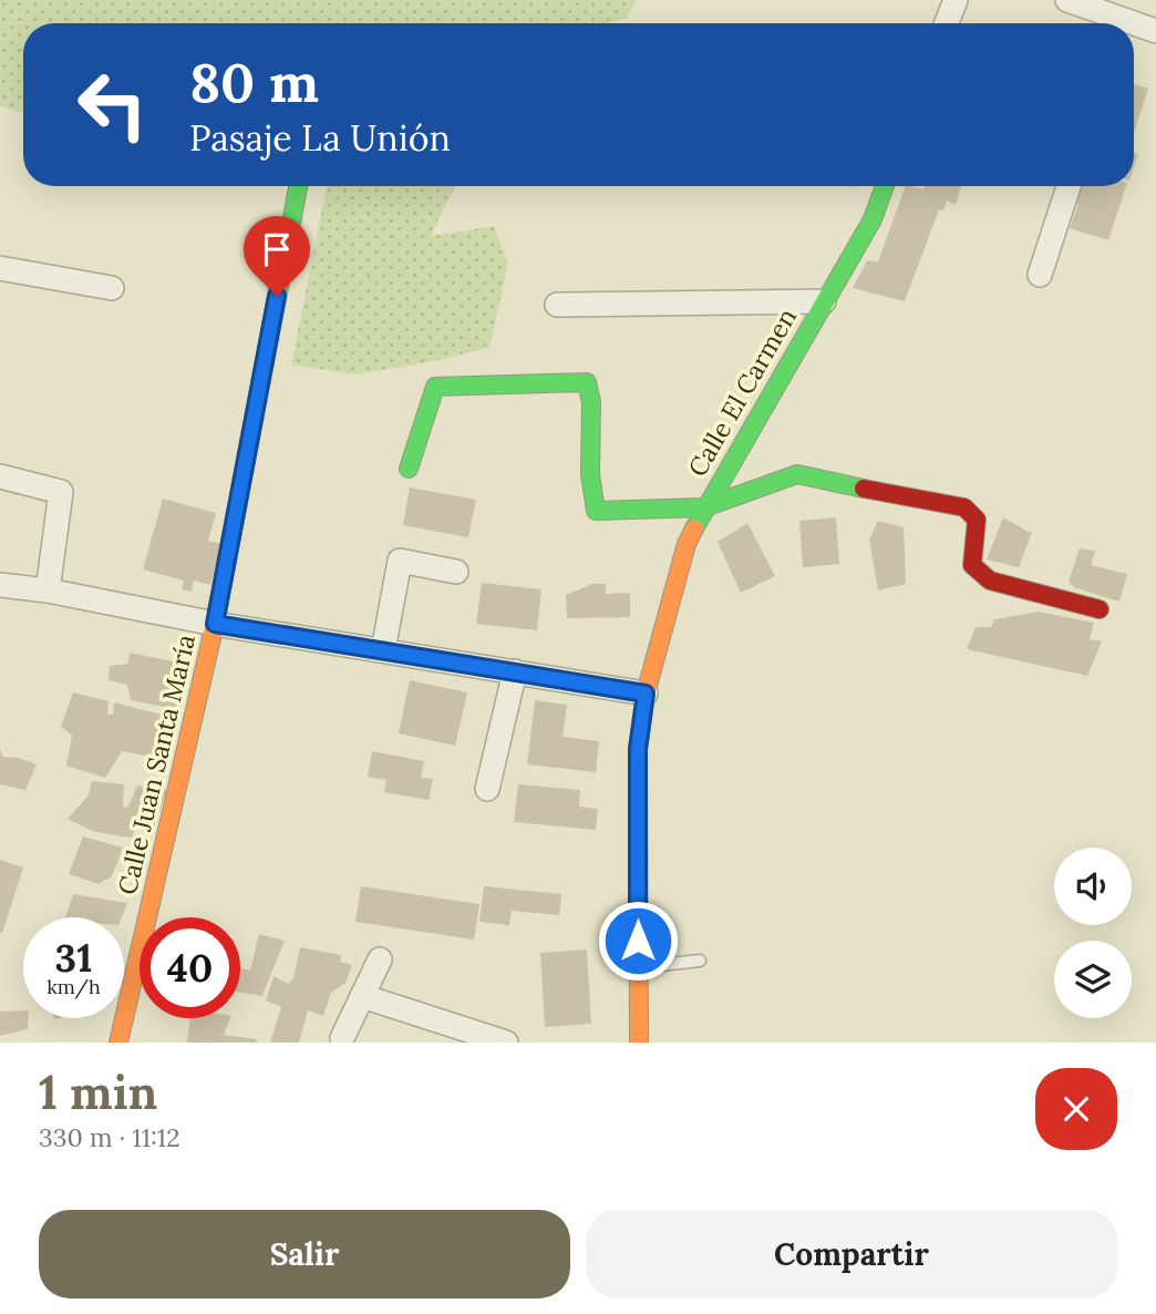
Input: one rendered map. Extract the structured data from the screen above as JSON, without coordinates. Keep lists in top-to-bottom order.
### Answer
{
  "streets": {
    "street": ["Calle El Carmen", "Calle Juan Santa María"]
  },
  "page": {
    "turn": ["80 m", "Pasaje La Unión"],
    "speed": "31 km/h",
    "limit": "40",
    "heading": ["1 min", "330 m · 11:12"],
    "buttons": ["Salir", "Compartir"]
  }
}
